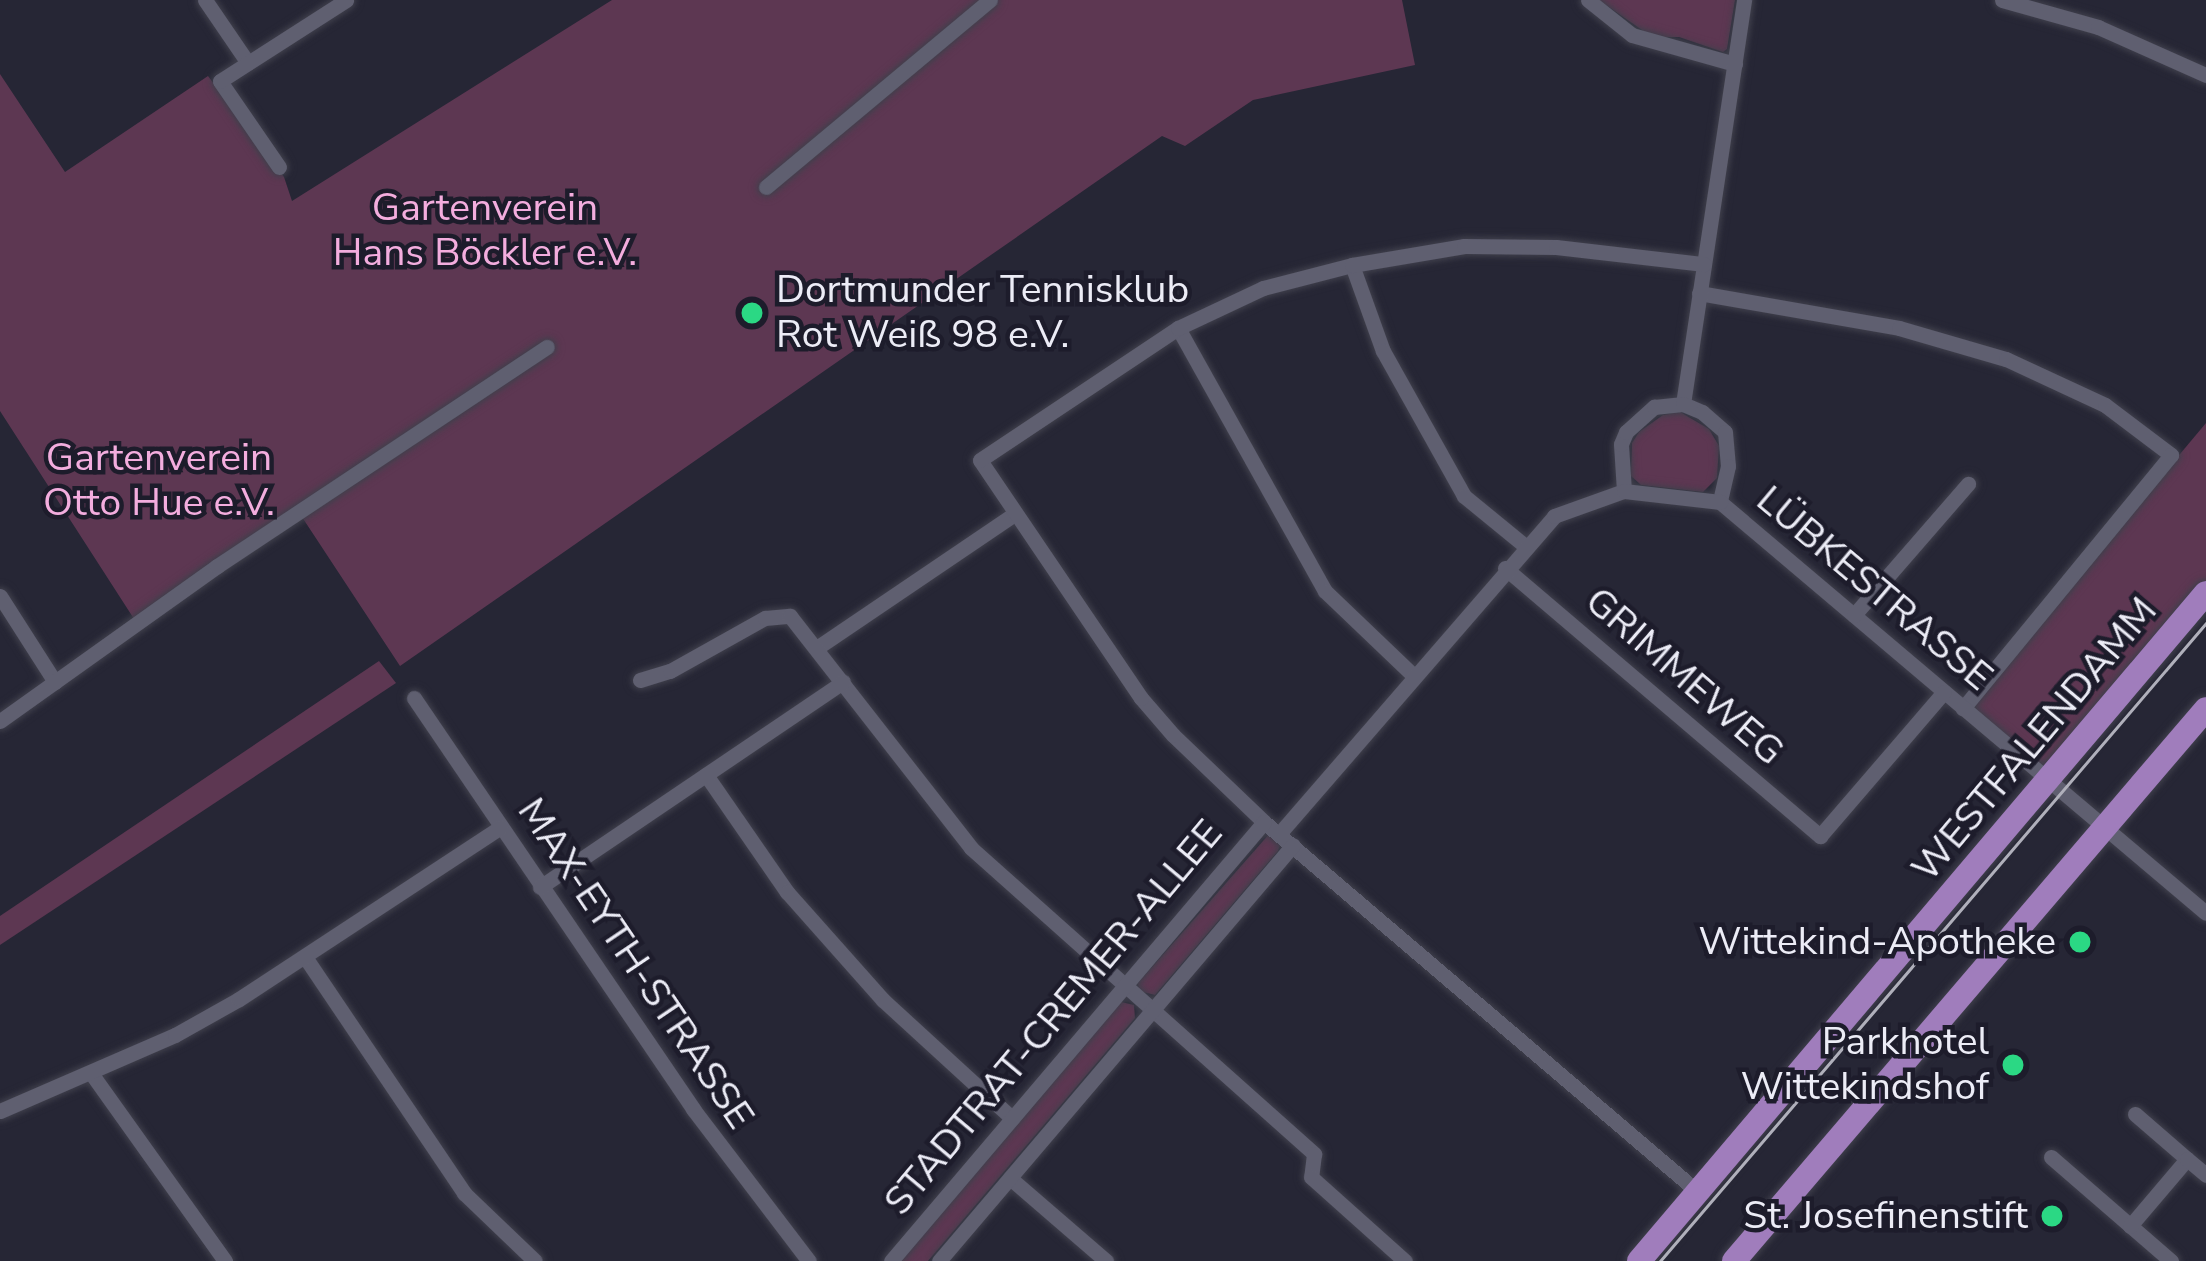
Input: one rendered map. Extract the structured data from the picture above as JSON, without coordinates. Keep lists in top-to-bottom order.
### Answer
{
  "streets": {
    "main road": ["WESTFALENDAMM"],
    "street": [
      "LÜBKESTRASSE",
      "GRIMMEWEG",
      "MAX-EYTH-STRASSE",
      "STADTRAT-CREMER-ALLEE"
    ]
  },
  "crossings": [
    ["LÜBKESTRASSE", "GRIMMEWEG"],
    ["LÜBKESTRASSE", "WESTFALENDAMM"]
  ],
  "parks": ["Gartenverein Hans Böckler e.V.", "Gartenverein Otto Hue e.V."],
  "places": [
    "Dortmunder Tennisklub Rot Weiß 98 e.V.",
    "Wittekind-Apotheke",
    "Parkhotel Wittekindshof",
    "St. Josefinenstift"
  ]
}
